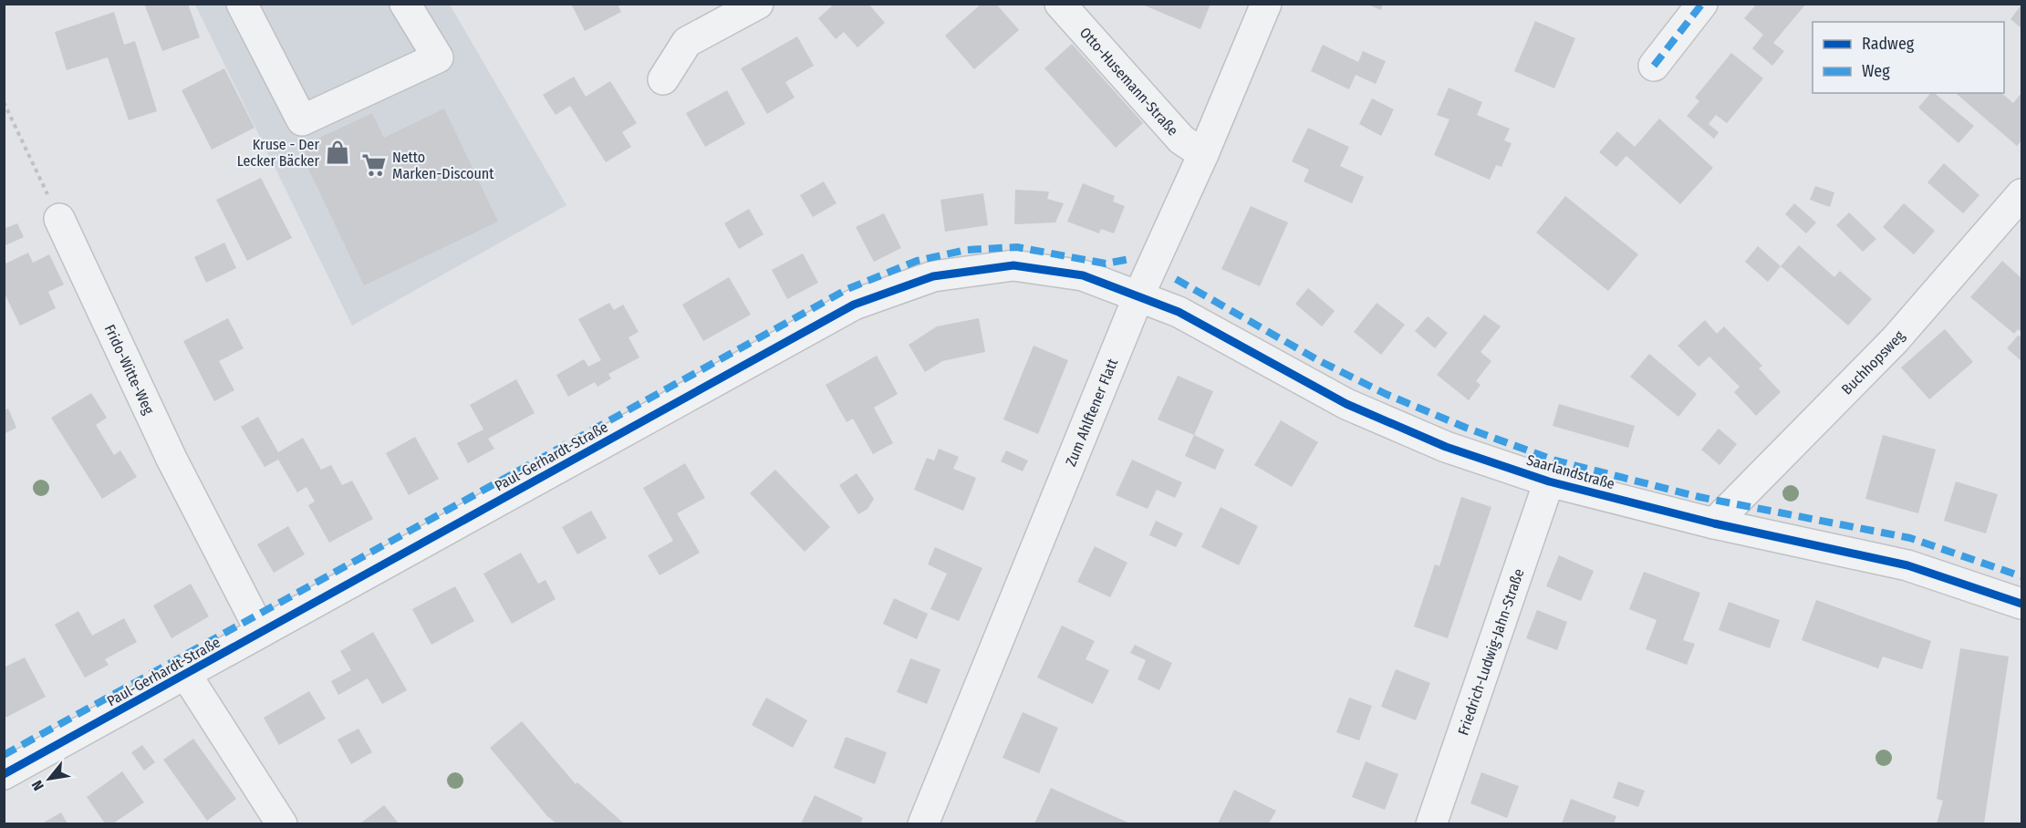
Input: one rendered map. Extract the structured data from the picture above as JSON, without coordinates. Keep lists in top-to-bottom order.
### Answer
{
  "streets": {
    "street": [
      "Otto-Husemann-Straße",
      "Buchhopsweg",
      "Frido-Witte-Weg",
      "Zum Ahlftener Flatt",
      "Paul-Gerhardt-Straße",
      "Saarlandstraße",
      "Friedrich-Ludwig-Jahn-Straße"
    ]
  },
  "crossings": [
    ["Otto-Husemann-Straße", "Zum Ahlftener Flatt"],
    ["Buchhopsweg", "Saarlandstraße"],
    ["Frido-Witte-Weg", "Paul-Gerhardt-Straße"],
    ["Zum Ahlftener Flatt", "Paul-Gerhardt-Straße"],
    ["Zum Ahlftener Flatt", "Saarlandstraße"],
    ["Paul-Gerhardt-Straße", "Saarlandstraße"],
    ["Saarlandstraße", "Friedrich-Ludwig-Jahn-Straße"]
  ],
  "places": {
    "shop": ["Kruse - Der Lecker Bäcker"],
    "supermarket": ["Netto Marken-Discount"]
  },
  "legend": ["Radweg", "Weg"],
  "north": "bottom left"
}
